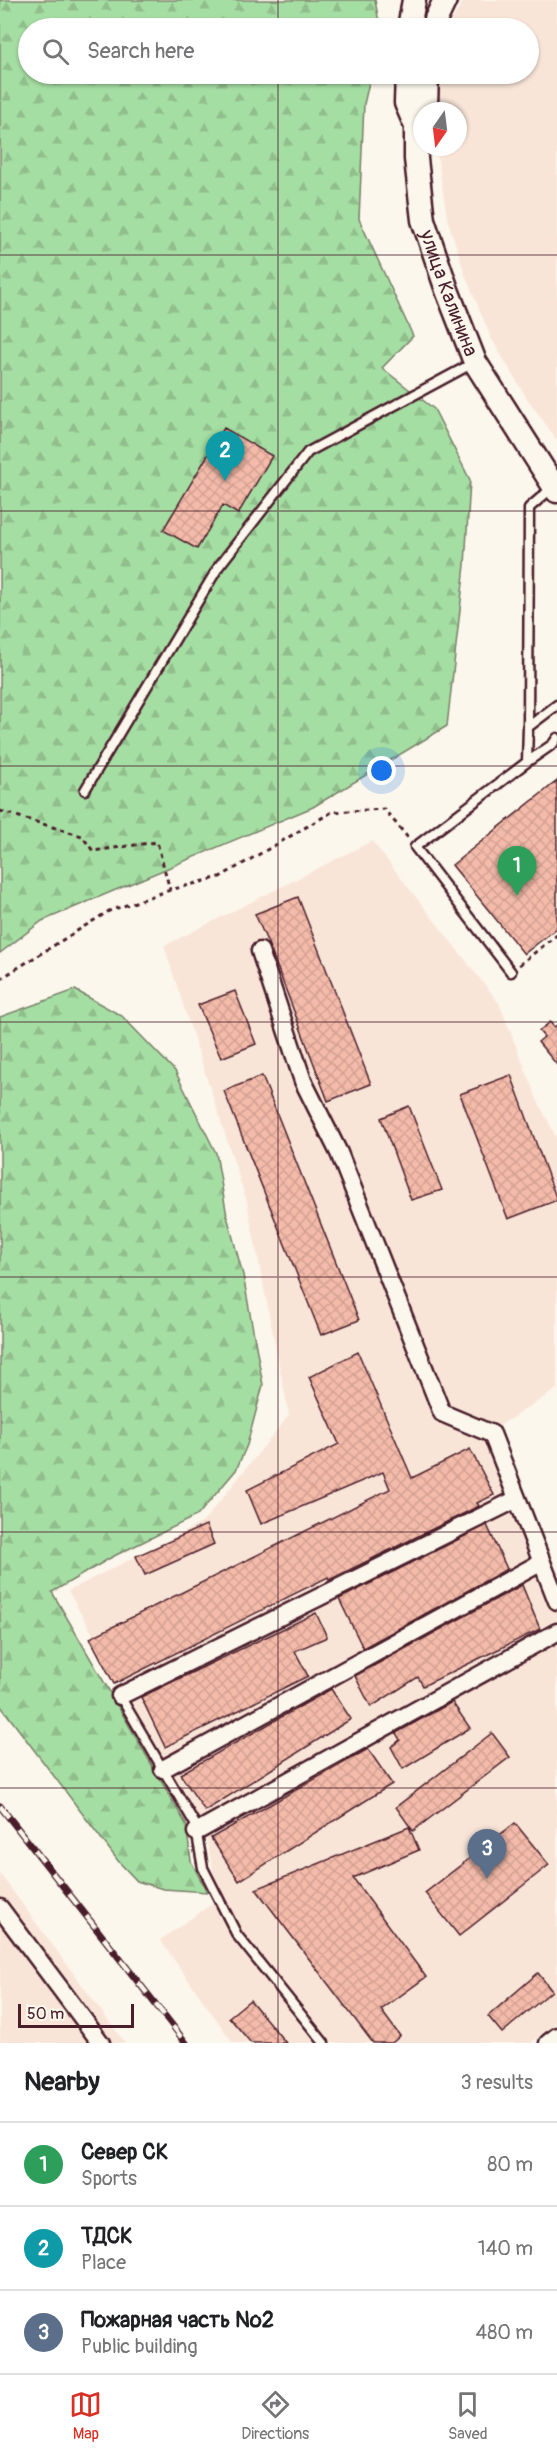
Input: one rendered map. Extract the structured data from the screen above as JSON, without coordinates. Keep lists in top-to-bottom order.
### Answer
{
  "streets": {
    "main road": ["улица Калинина"]
  },
  "scale_bar": "50 m",
  "north": "bottom",
  "page": {
    "search": "Search here",
    "pins": ["2", "1", "3"],
    "scale": "50 m",
    "heading": ["Nearby", "3 results"],
    "list": [
      {
        "mark": "1",
        "name": "Север СК",
        "note": "Sports",
        "value": "80 m"
      },
      {
        "mark": "2",
        "name": "ТДСК",
        "note": "Place",
        "value": "140 m"
      },
      {
        "mark": "3",
        "name": "Пожарная часть №2",
        "note": "Public building",
        "value": "480 m"
      }
    ],
    "nav": ["Map", "Directions", "Saved"]
  }
}
